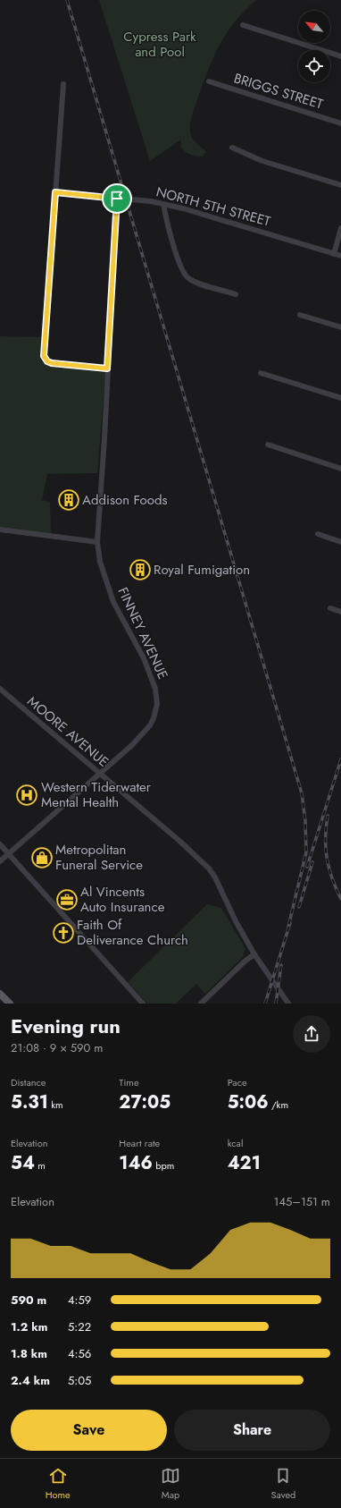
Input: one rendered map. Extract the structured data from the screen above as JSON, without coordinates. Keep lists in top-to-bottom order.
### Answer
{
  "streets": {
    "street": [
      "BRIGGS STREET",
      "NORTH 5TH STREET",
      "FINNEY AVENUE",
      "MOORE AVENUE"
    ]
  },
  "crossings": [
    ["NORTH 5TH STREET", "FINNEY AVENUE"],
    ["FINNEY AVENUE", "MOORE AVENUE"]
  ],
  "parks": ["Cypress Park and Pool"],
  "places": {
    "building": ["Addison Foods", "Royal Fumigation"],
    "hospital": ["Western Tiderwater Mental Health"],
    "shop": ["Metropolitan Funeral Service"],
    "office": ["Al Vincents Auto Insurance"],
    "church": ["Faith Of Deliverance Church"]
  },
  "north": "top left",
  "page": {
    "heading": ["Evening run", "21:08 · 9 × 590 m"],
    "stats": [
      ["Distance", "5.31 km"],
      ["Time", "27:05"],
      ["Pace", "5:06 /km"],
      ["Elevation", "54 m"],
      ["Heart rate", "146 bpm"],
      ["kcal", "421"]
    ],
    "chart": ["Elevation", "145–151 m"],
    "list": [
      {
        "name": "590 m",
        "note": "4:59"
      },
      {
        "name": "1.2 km",
        "note": "5:22"
      },
      {
        "name": "1.8 km",
        "note": "4:56"
      },
      {
        "name": "2.4 km",
        "note": "5:05"
      }
    ],
    "buttons": ["Save", "Share"],
    "tabs": ["Home", "Map", "Saved"]
  }
}
